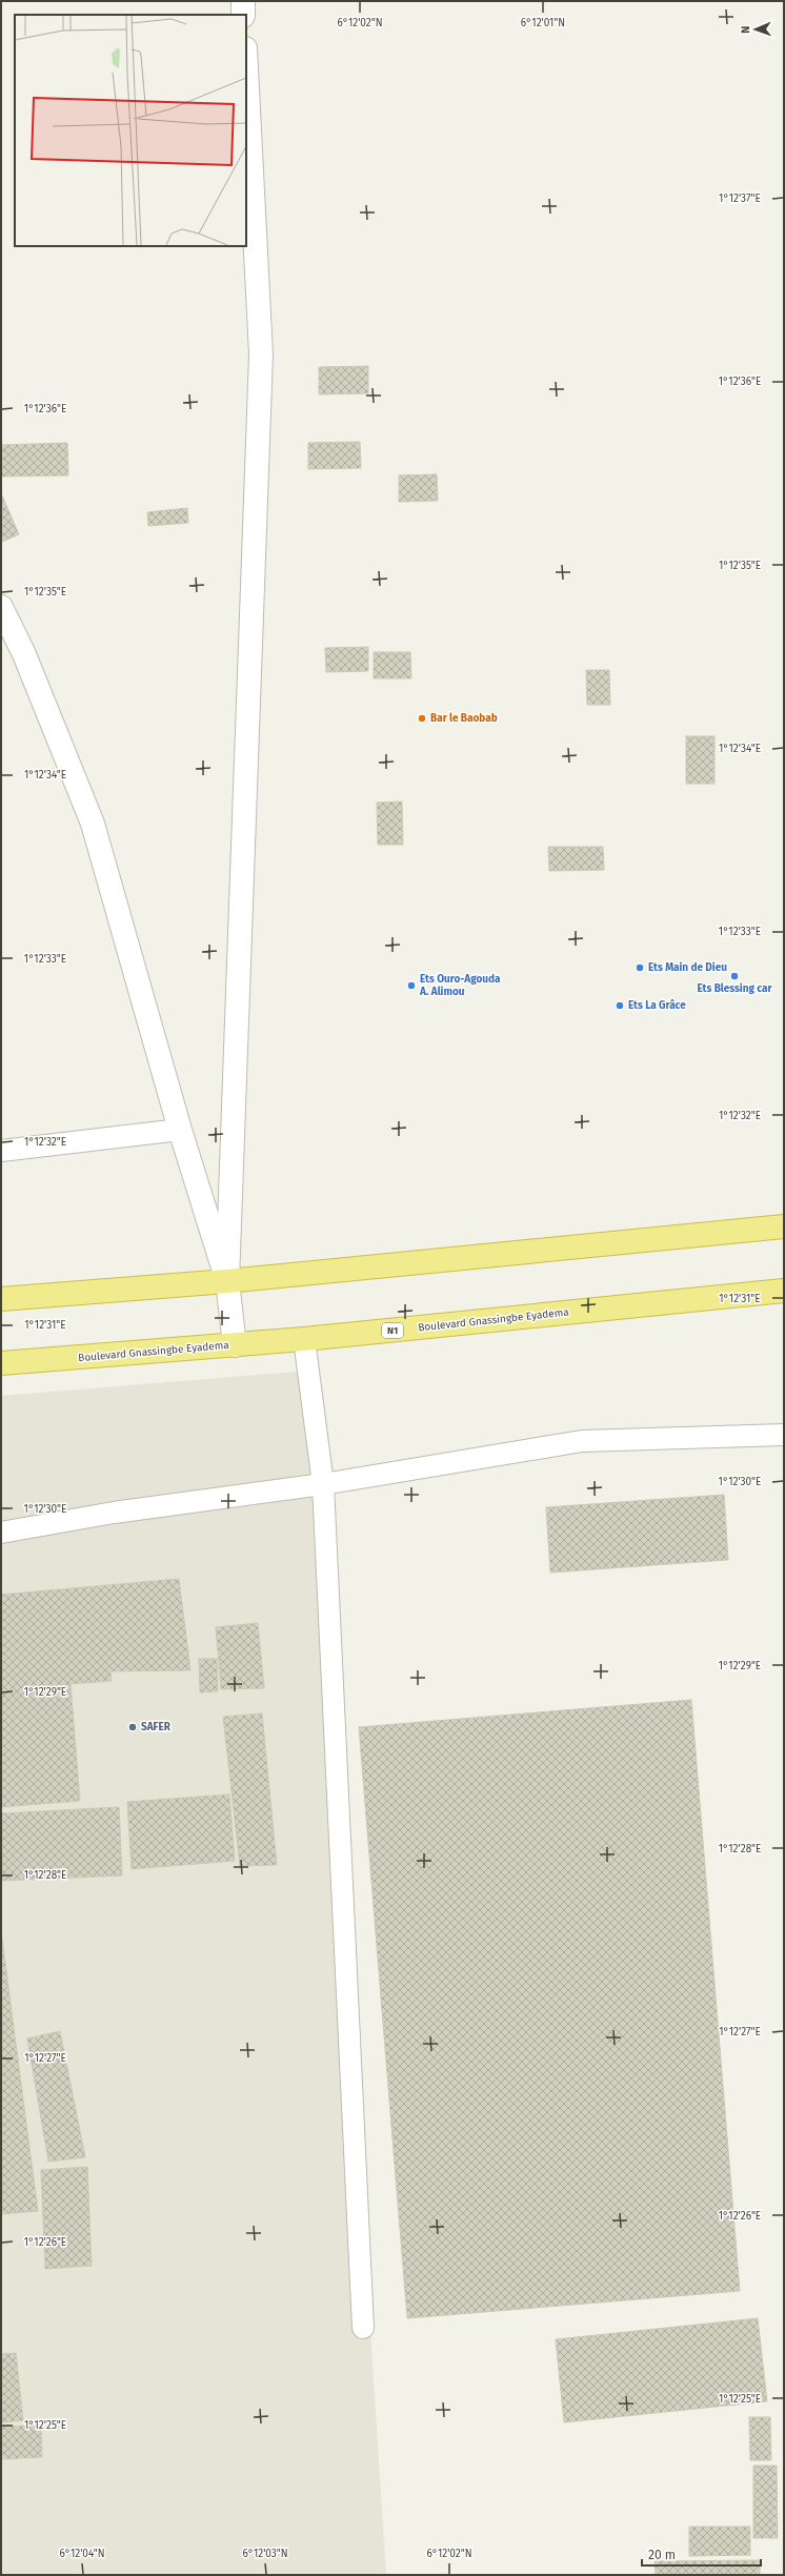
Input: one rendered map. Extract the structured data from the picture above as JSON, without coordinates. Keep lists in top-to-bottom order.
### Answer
{
  "streets": {
    "highway": ["Boulevard Gnassingbe Eyadema", "N1"]
  },
  "places": [
    "Bar le Baobab",
    "Ets Main de Dieu",
    "Ets Blessing car",
    "Ets Ouro-Agouda A. Alimou",
    "Ets La Grâce",
    "SAFER"
  ],
  "scale_bar": "20 m",
  "north": "left",
  "coordinates": [
    "6°12'02\"N",
    "6°12'01\"N",
    "1°12'37\"E",
    "1°12'36\"E",
    "1°12'35\"E",
    "1°12'34\"E",
    "1°12'33\"E",
    "1°12'32\"E",
    "1°12'31\"E",
    "1°12'30\"E",
    "1°12'29\"E",
    "1°12'28\"E",
    "1°12'27\"E",
    "1°12'26\"E",
    "1°12'25\"E",
    "6°12'04\"N",
    "6°12'03\"N"
  ]
}
